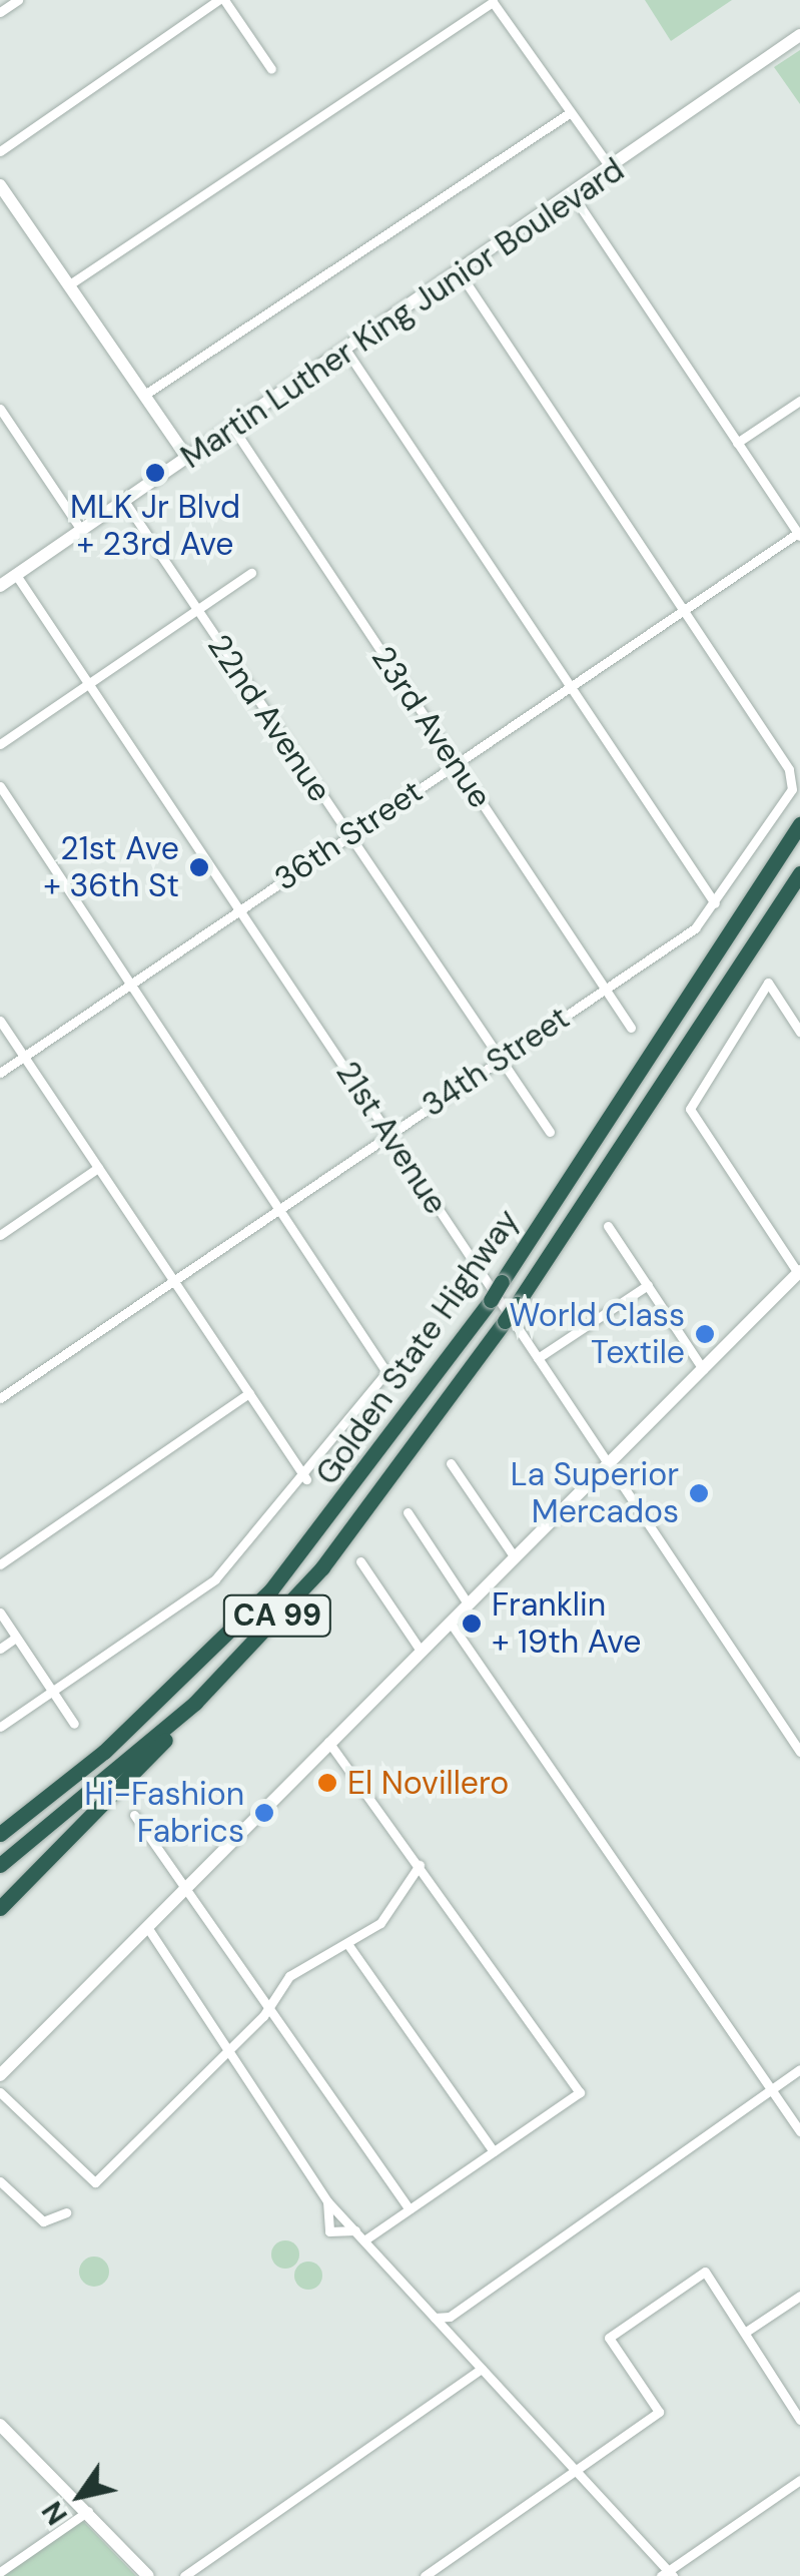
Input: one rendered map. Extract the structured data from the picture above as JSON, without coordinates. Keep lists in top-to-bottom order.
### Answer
{
  "streets": {
    "highway": ["Golden State Highway", "CA 99"],
    "main road": ["Martin Luther King Junior Boulevard"],
    "street": [
      "22nd Avenue",
      "23rd Avenue",
      "36th Street",
      "34th Street",
      "21st Avenue"
    ]
  },
  "crossings": [
    ["Martin Luther King Junior Boulevard", "22nd Avenue"],
    ["Martin Luther King Junior Boulevard", "23rd Avenue"],
    ["Martin Luther King Junior Boulevard", "21st Avenue"],
    ["22nd Avenue", "36th Street"],
    ["22nd Avenue", "34th Street"],
    ["23rd Avenue", "36th Street"],
    ["23rd Avenue", "34th Street"],
    ["36th Street", "34th Street"],
    ["36th Street", "21st Avenue"],
    ["34th Street", "21st Avenue"]
  ],
  "places": [
    "MLK Jr Blvd + 23rd Ave",
    "21st Ave + 36th St",
    "World Class Textile",
    "La Superior Mercados",
    "Franklin + 19th Ave",
    "El Novillero",
    "Hi-Fashion Fabrics"
  ],
  "north": "bottom left"
}
